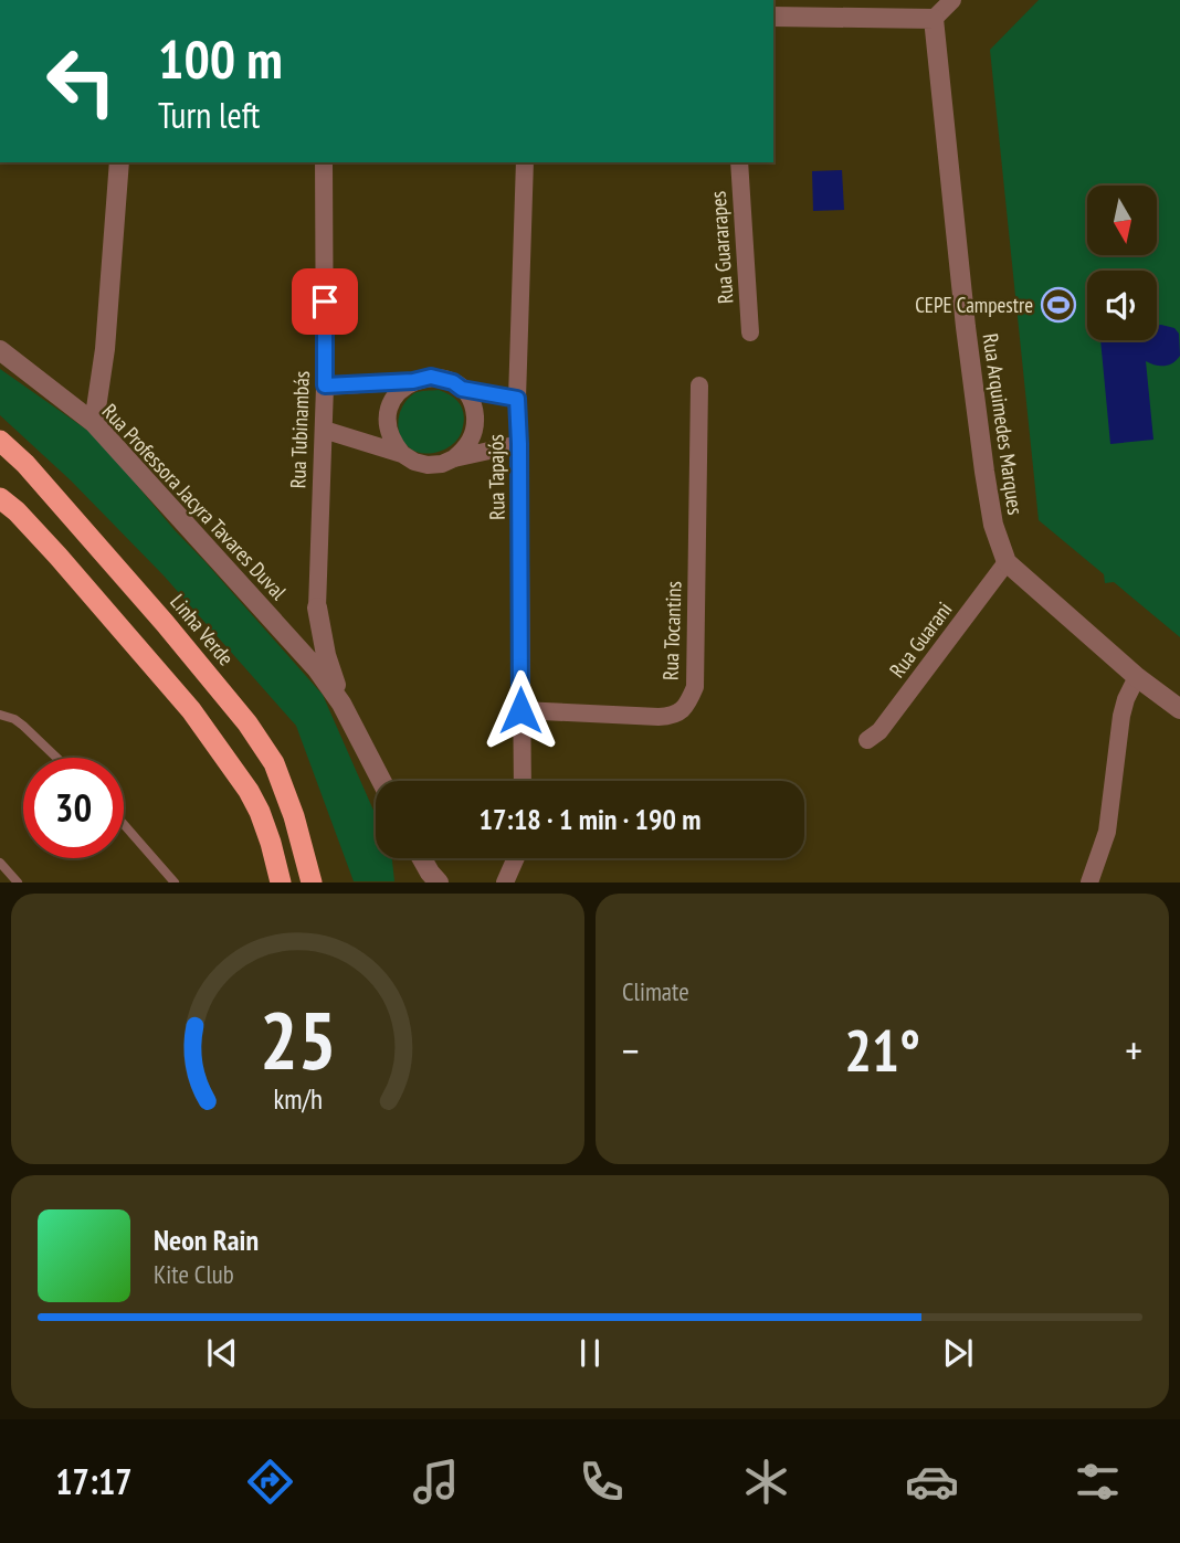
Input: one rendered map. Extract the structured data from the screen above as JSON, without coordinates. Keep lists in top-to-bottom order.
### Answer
{
  "streets": {
    "highway": ["Linha Verde"],
    "street": [
      "Rua Guararapes",
      "Rua Arquimedes Marques",
      "Rua Tubinambás",
      "Rua Tapajós",
      "Rua Professora Jacyra Tavares Duval",
      "Rua Tocantins",
      "Rua Guarani"
    ]
  },
  "crossings": [
    ["Rua Arquimedes Marques", "Rua Guarani"],
    ["Rua Tubinambás", "Rua Professora Jacyra Tavares Duval"],
    ["Rua Tapajós", "Rua Tocantins"]
  ],
  "places": {
    "sports": ["CEPE Campestre"]
  },
  "north": "bottom",
  "page": {
    "turn": ["100 m", "Turn left"],
    "limit": "30",
    "trip": "17:18 · 1 min · 190 m",
    "tile": "Climate",
    "heat": ["−", "21°", "+"],
    "song": ["Neon Rain", "Kite Club"],
    "tabs": "17:17",
    "gauge": ["25", "km/h"]
  }
}
